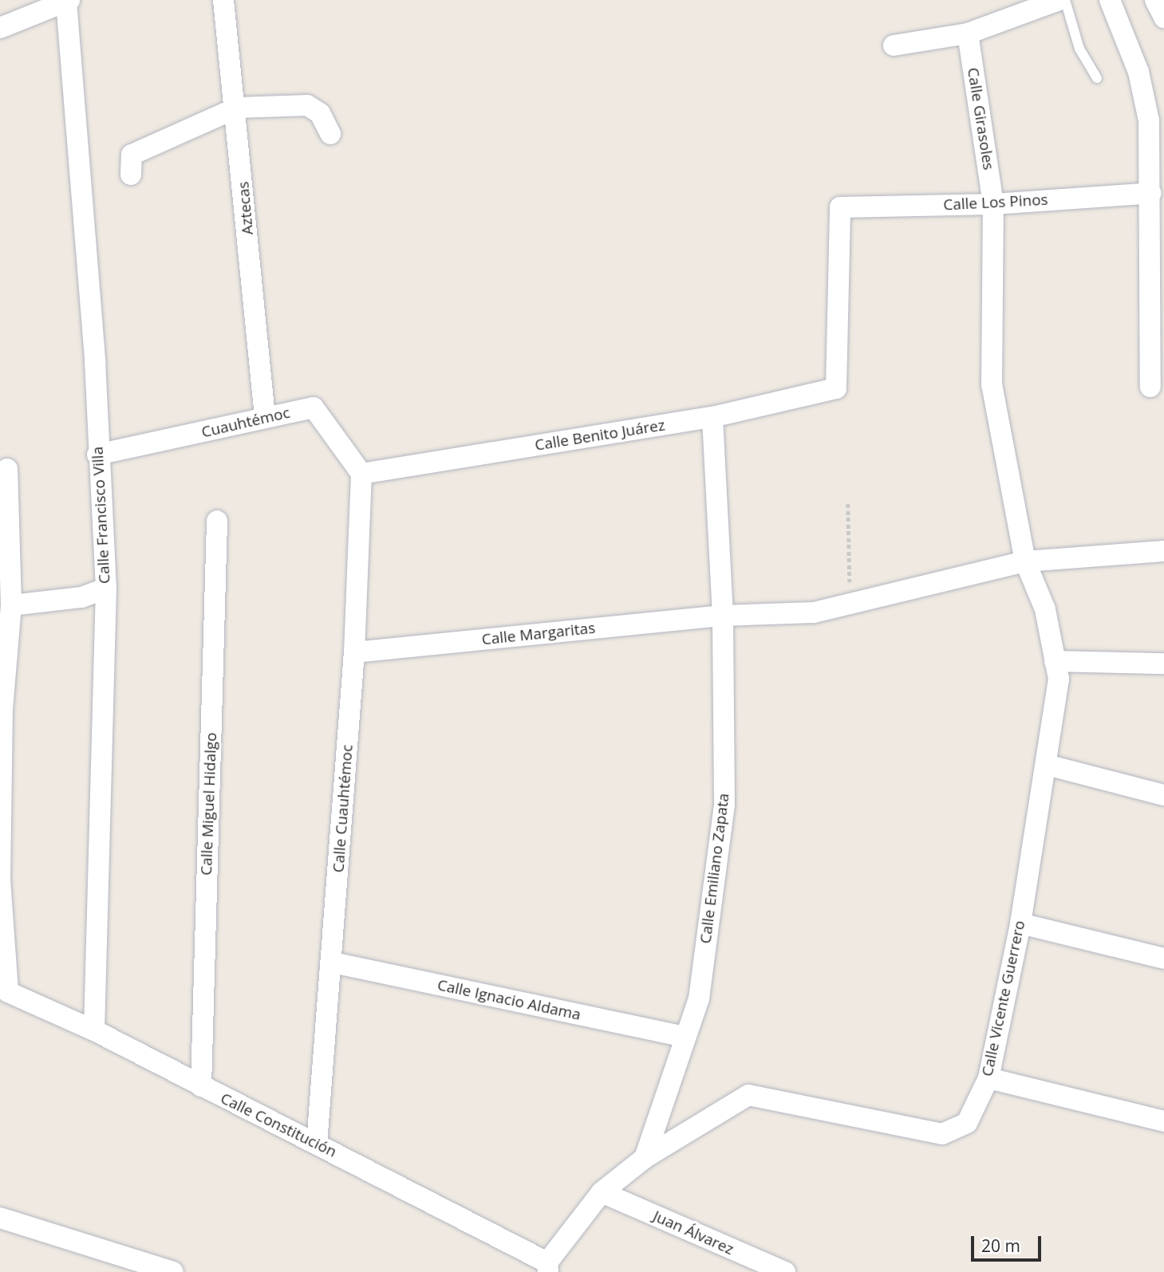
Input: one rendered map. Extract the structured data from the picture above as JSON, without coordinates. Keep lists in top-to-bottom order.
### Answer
{
  "streets": {
    "street": [
      "Calle Girasoles",
      "Calle Los Pinos",
      "Aztecas",
      "Cuauhtémoc",
      "Calle Benito Juárez",
      "Calle Francisco Villa",
      "Calle Margaritas",
      "Calle Miguel Hidalgo",
      "Calle Cuauhtémoc",
      "Calle Emiliano Zapata",
      "Calle Vicente Guerrero",
      "Calle Ignacio Aldama",
      "Calle Constitución",
      "Juan Álvarez"
    ]
  },
  "crossings": [
    ["Calle Girasoles", "Calle Los Pinos"],
    ["Calle Girasoles", "Calle Margaritas"],
    ["Calle Girasoles", "Calle Vicente Guerrero"],
    ["Calle Los Pinos", "Calle Benito Juárez"],
    ["Aztecas", "Cuauhtémoc"],
    ["Cuauhtémoc", "Calle Benito Juárez"],
    ["Cuauhtémoc", "Calle Francisco Villa"],
    ["Cuauhtémoc", "Calle Cuauhtémoc"],
    ["Calle Benito Juárez", "Calle Cuauhtémoc"],
    ["Calle Benito Juárez", "Calle Emiliano Zapata"],
    ["Calle Francisco Villa", "Calle Constitución"],
    ["Calle Margaritas", "Calle Cuauhtémoc"],
    ["Calle Margaritas", "Calle Emiliano Zapata"],
    ["Calle Margaritas", "Calle Vicente Guerrero"],
    ["Calle Miguel Hidalgo", "Calle Constitución"],
    ["Calle Cuauhtémoc", "Calle Ignacio Aldama"],
    ["Calle Cuauhtémoc", "Calle Constitución"],
    ["Calle Emiliano Zapata", "Calle Vicente Guerrero"],
    ["Calle Emiliano Zapata", "Calle Ignacio Aldama"]
  ],
  "scale_bar": "20 m"
}
